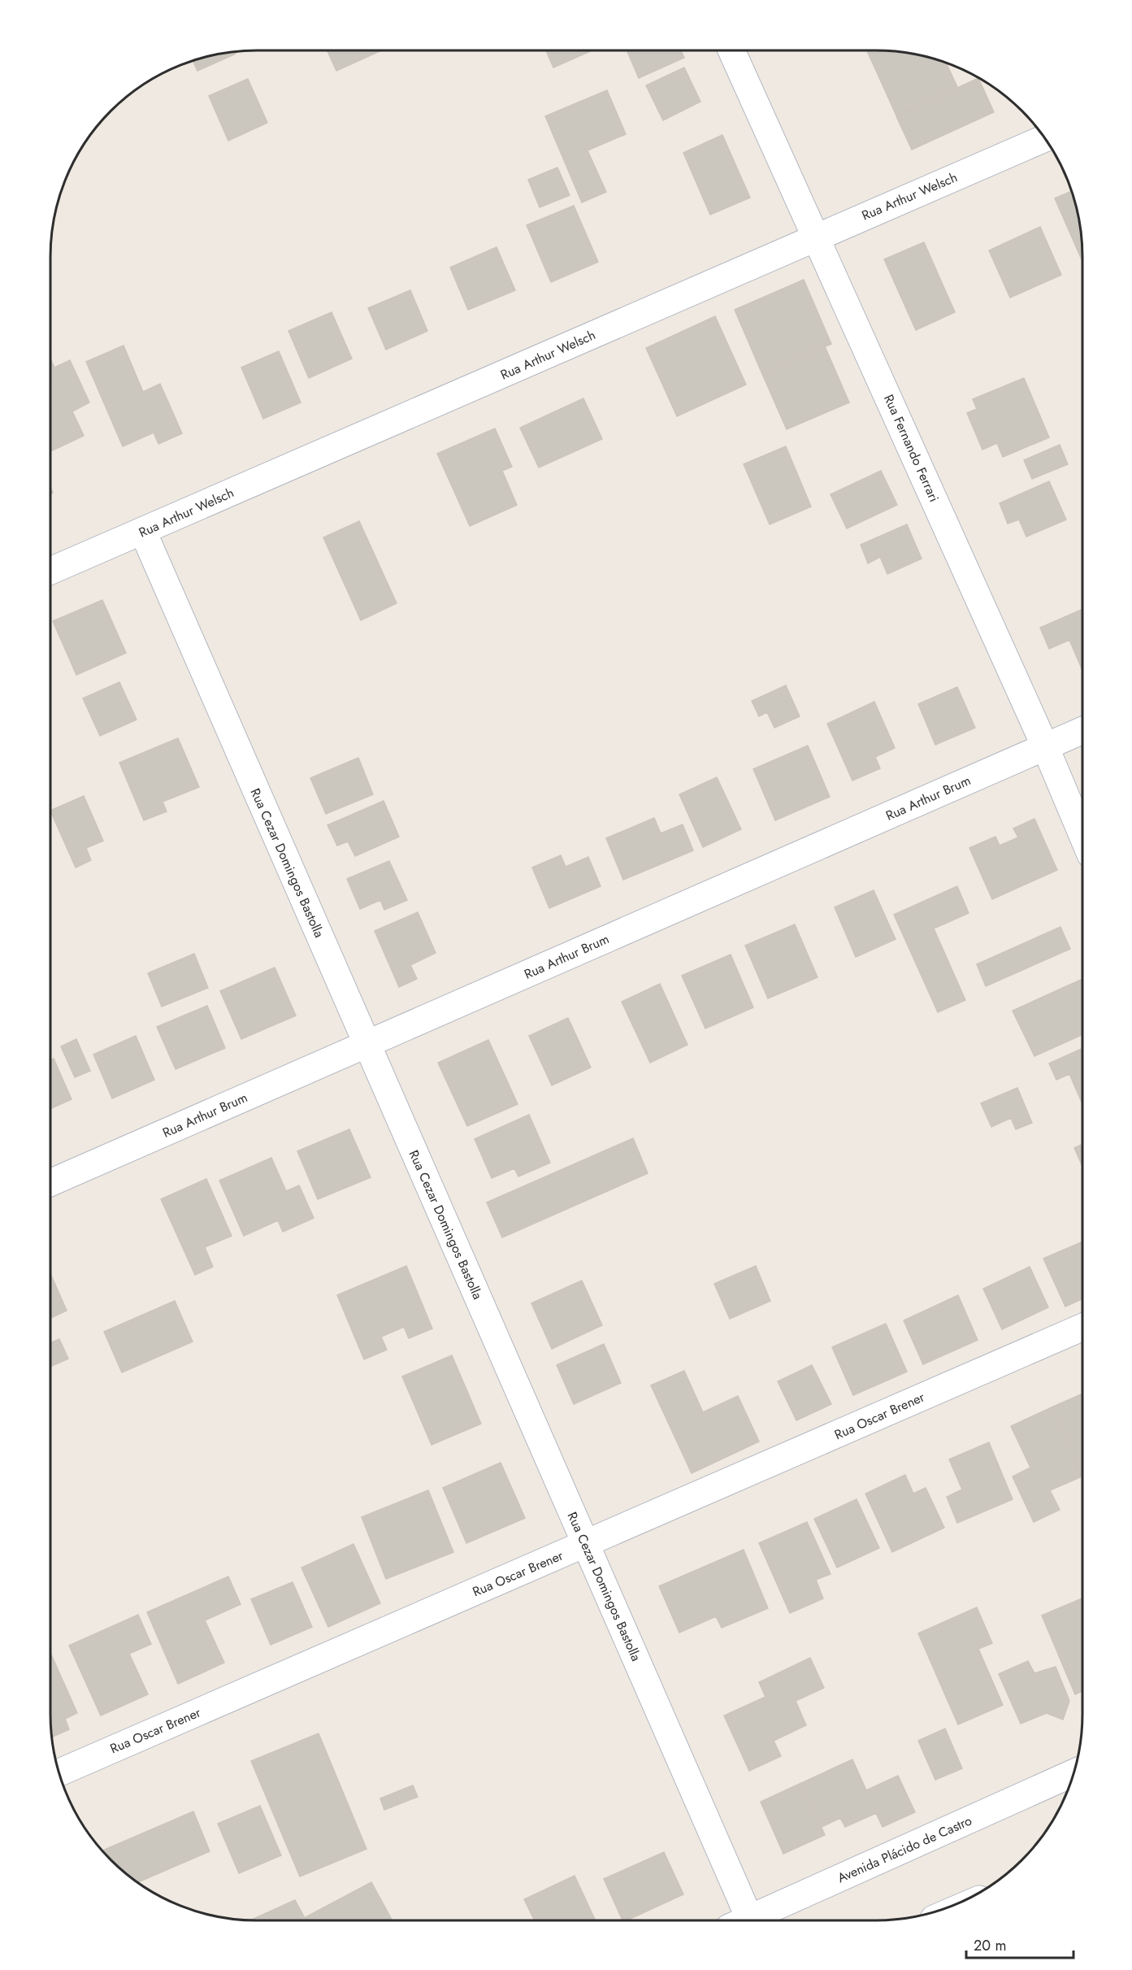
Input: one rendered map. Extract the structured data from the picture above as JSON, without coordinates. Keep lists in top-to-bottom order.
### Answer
{
  "streets": {
    "street": [
      "Rua Arthur Welsch",
      "Rua Fernando Ferrari",
      "Rua Arthur Brum",
      "Rua Cezar Domingos Bastolla",
      "Rua Oscar Brener",
      "Avenida Plácido de Castro"
    ]
  },
  "crossings": [
    ["Rua Arthur Welsch", "Rua Fernando Ferrari"],
    ["Rua Arthur Welsch", "Rua Cezar Domingos Bastolla"],
    ["Rua Fernando Ferrari", "Rua Arthur Brum"],
    ["Rua Arthur Brum", "Rua Cezar Domingos Bastolla"],
    ["Rua Cezar Domingos Bastolla", "Rua Oscar Brener"]
  ],
  "scale_bar": "20 m"
}
